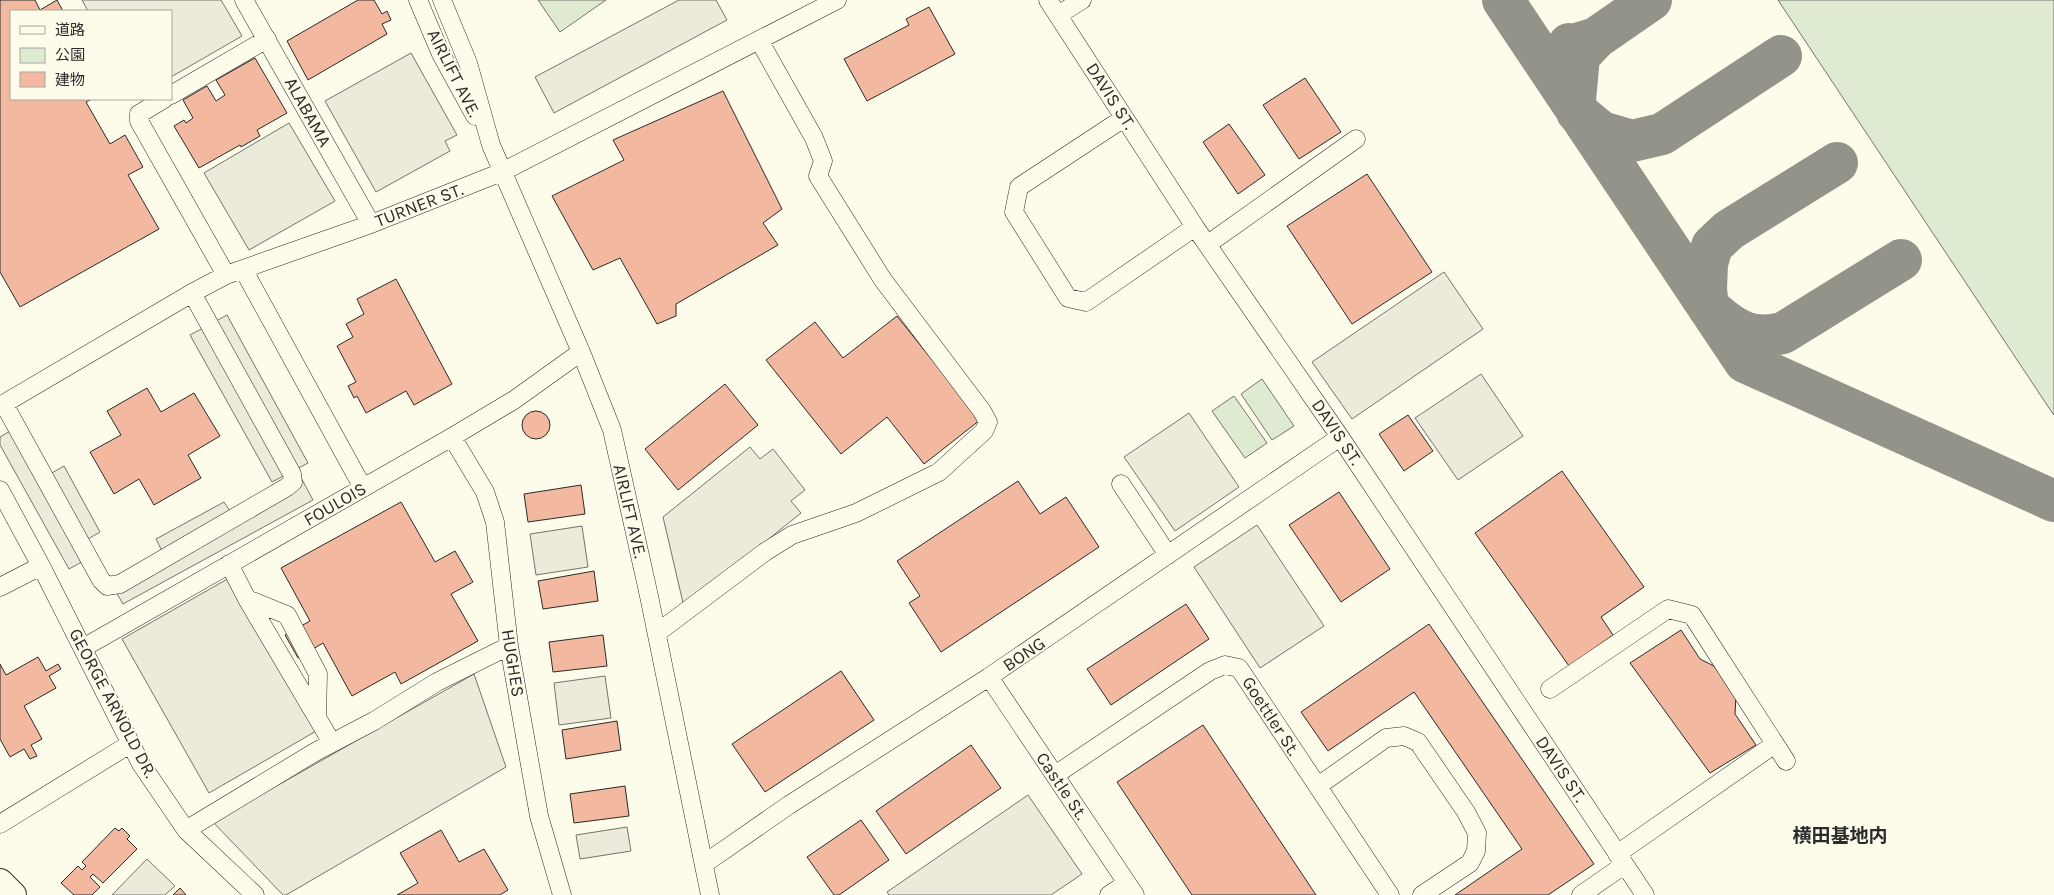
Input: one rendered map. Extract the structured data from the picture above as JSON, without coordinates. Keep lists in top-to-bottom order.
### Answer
{
  "streets": {
    "street": [
      "AIRLIFT AVE.",
      "DAVIS ST.",
      "ALABAMA",
      "TURNER ST.",
      "FOULOIS",
      "BONG",
      "HUGHES",
      "GEORGE ARNOLD DR.",
      "Goettler St.",
      "Castle St."
    ]
  },
  "crossings": [
    ["AIRLIFT AVE.", "TURNER ST."],
    ["AIRLIFT AVE.", "FOULOIS"],
    ["AIRLIFT AVE.", "BONG"],
    ["DAVIS ST.", "BONG"],
    ["ALABAMA", "TURNER ST."],
    ["FOULOIS", "HUGHES"],
    ["FOULOIS", "GEORGE ARNOLD DR."],
    ["BONG", "Castle St."],
    ["Goettler St.", "Castle St."]
  ],
  "districts": ["横田基地内"],
  "legend": ["道路", "公園", "建物"]
}
